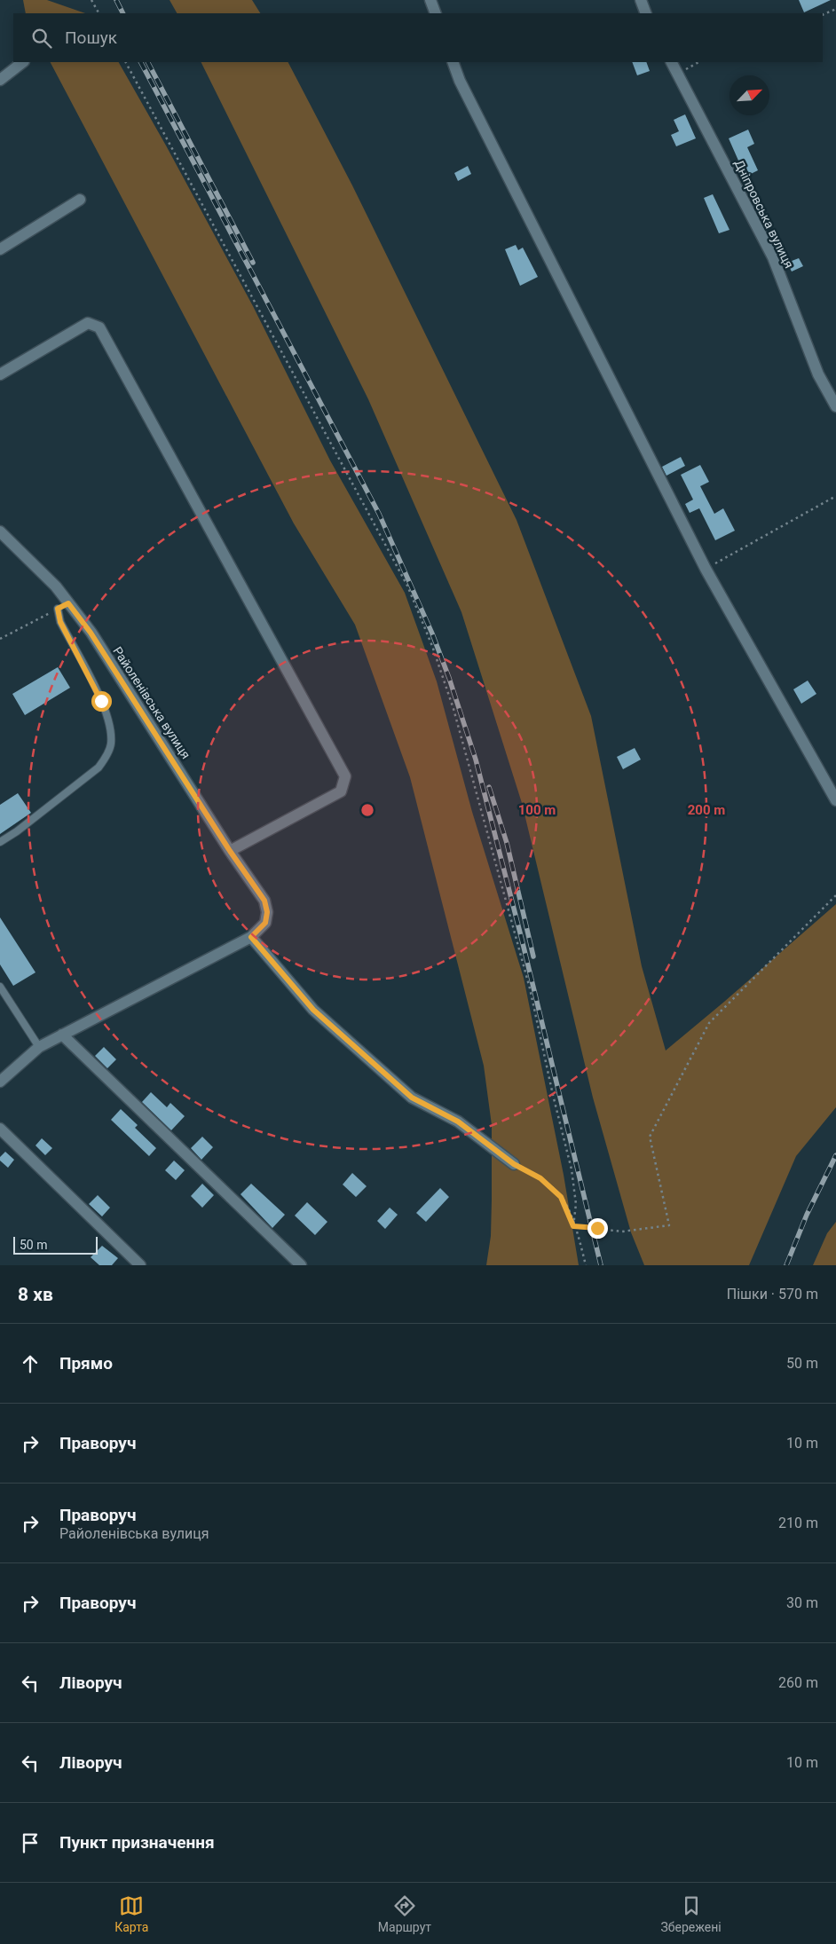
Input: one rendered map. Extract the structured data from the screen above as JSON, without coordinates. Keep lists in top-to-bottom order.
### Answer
{
  "streets": {
    "street": ["Дніпровська вулиця", "Райоленівська вулиця"]
  },
  "scale_bar": "50 m",
  "north": "top right",
  "page": {
    "search": "Пошук",
    "scale": "50 m",
    "heading": ["8 хв", "Пішки · 570 m"],
    "list": [
      ["Прямо", "50 m"],
      ["Праворуч", "10 m"],
      ["Праворуч", "Райоленівська вулиця", "210 m"],
      ["Праворуч", "30 m"],
      ["Ліворуч", "260 m"],
      ["Ліворуч", "10 m"],
      "Пункт призначення"
    ],
    "nav": ["Карта", "Маршрут", "Збережені"]
  },
  "rings": ["100 m", "200 m"]
}
